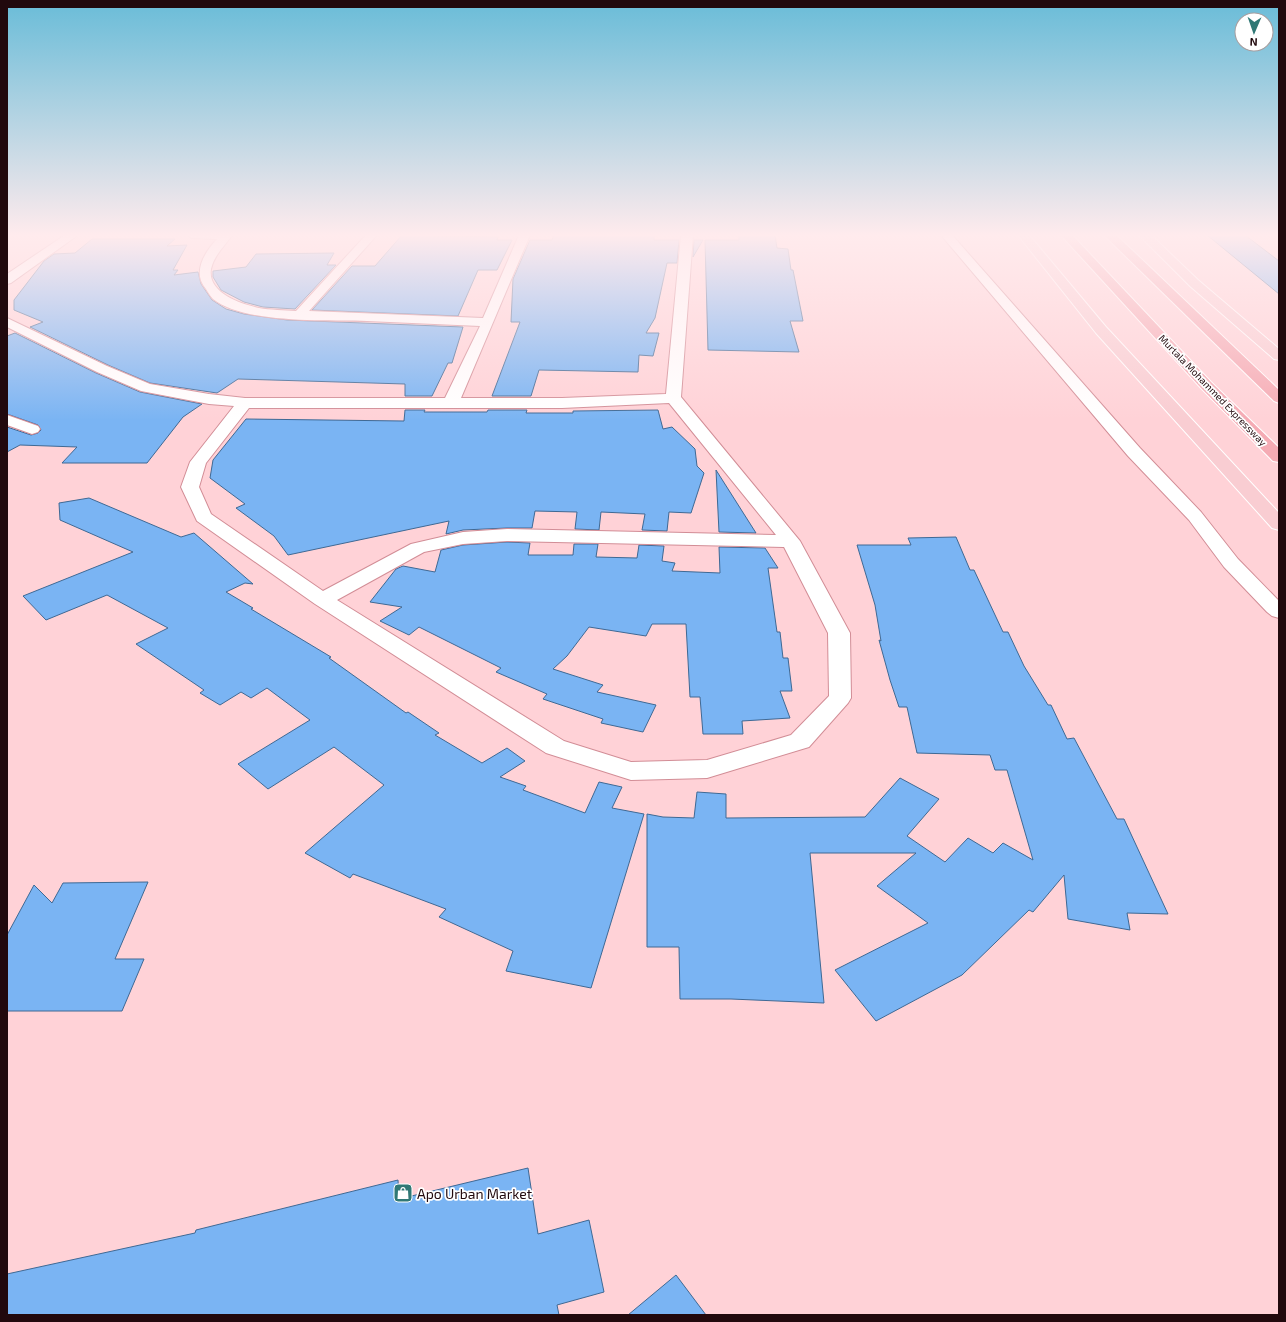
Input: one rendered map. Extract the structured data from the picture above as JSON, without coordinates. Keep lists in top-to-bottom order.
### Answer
{
  "streets": {
    "highway": ["Murtala Mohammed Expressway"]
  },
  "places": {
    "shop": ["Apo Urban Market"]
  },
  "north": "bottom"
}
